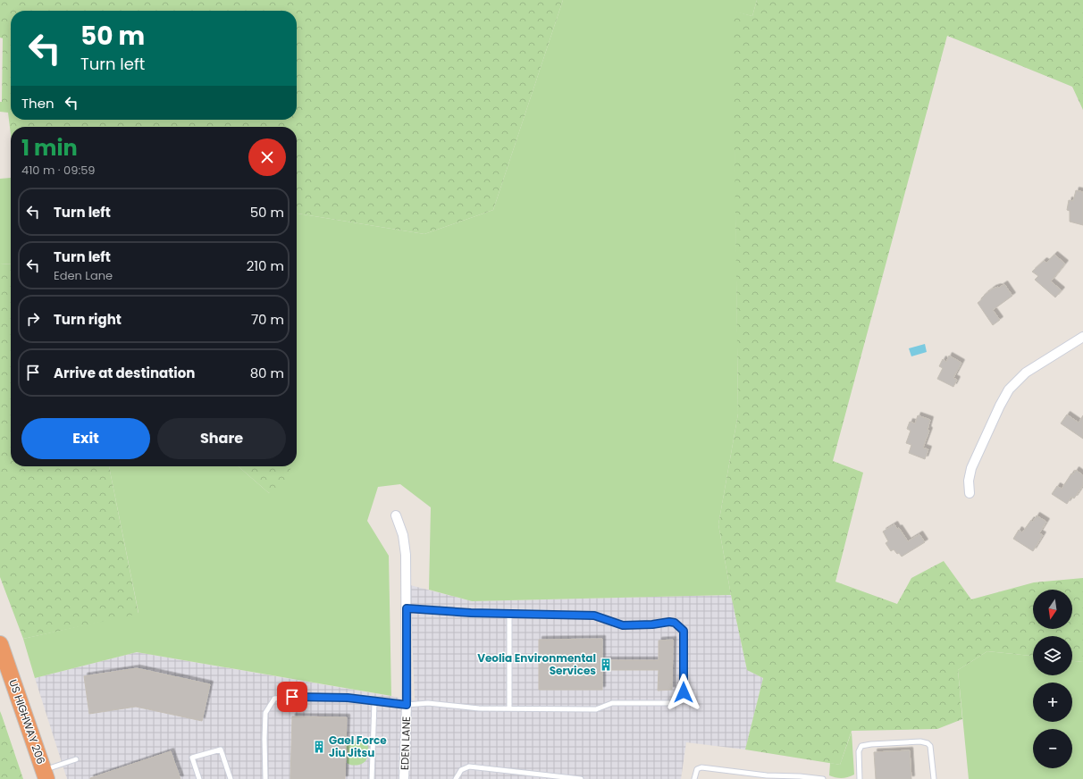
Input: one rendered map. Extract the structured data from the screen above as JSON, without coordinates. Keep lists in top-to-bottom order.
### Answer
{
  "streets": {
    "highway": ["US HIGHWAY 206"],
    "street": ["EDEN LANE"]
  },
  "places": {
    "building": ["Veolia Environmental Services", "Gael Force Jiu Jitsu"]
  },
  "north": "bottom",
  "page": {
    "turn": ["50 m", "Turn left"],
    "then": "Then",
    "heading": ["1 min", "410 m · 09:59"],
    "list": [
      {
        "name": "Turn left",
        "value": "50 m"
      },
      {
        "name": "Turn left",
        "note": "Eden Lane",
        "value": "210 m"
      },
      {
        "name": "Turn right",
        "value": "70 m"
      },
      {
        "name": "Arrive at destination",
        "value": "80 m"
      }
    ],
    "buttons": ["Exit", "Share"],
    "map_buttons": ["+", "−"]
  }
}
